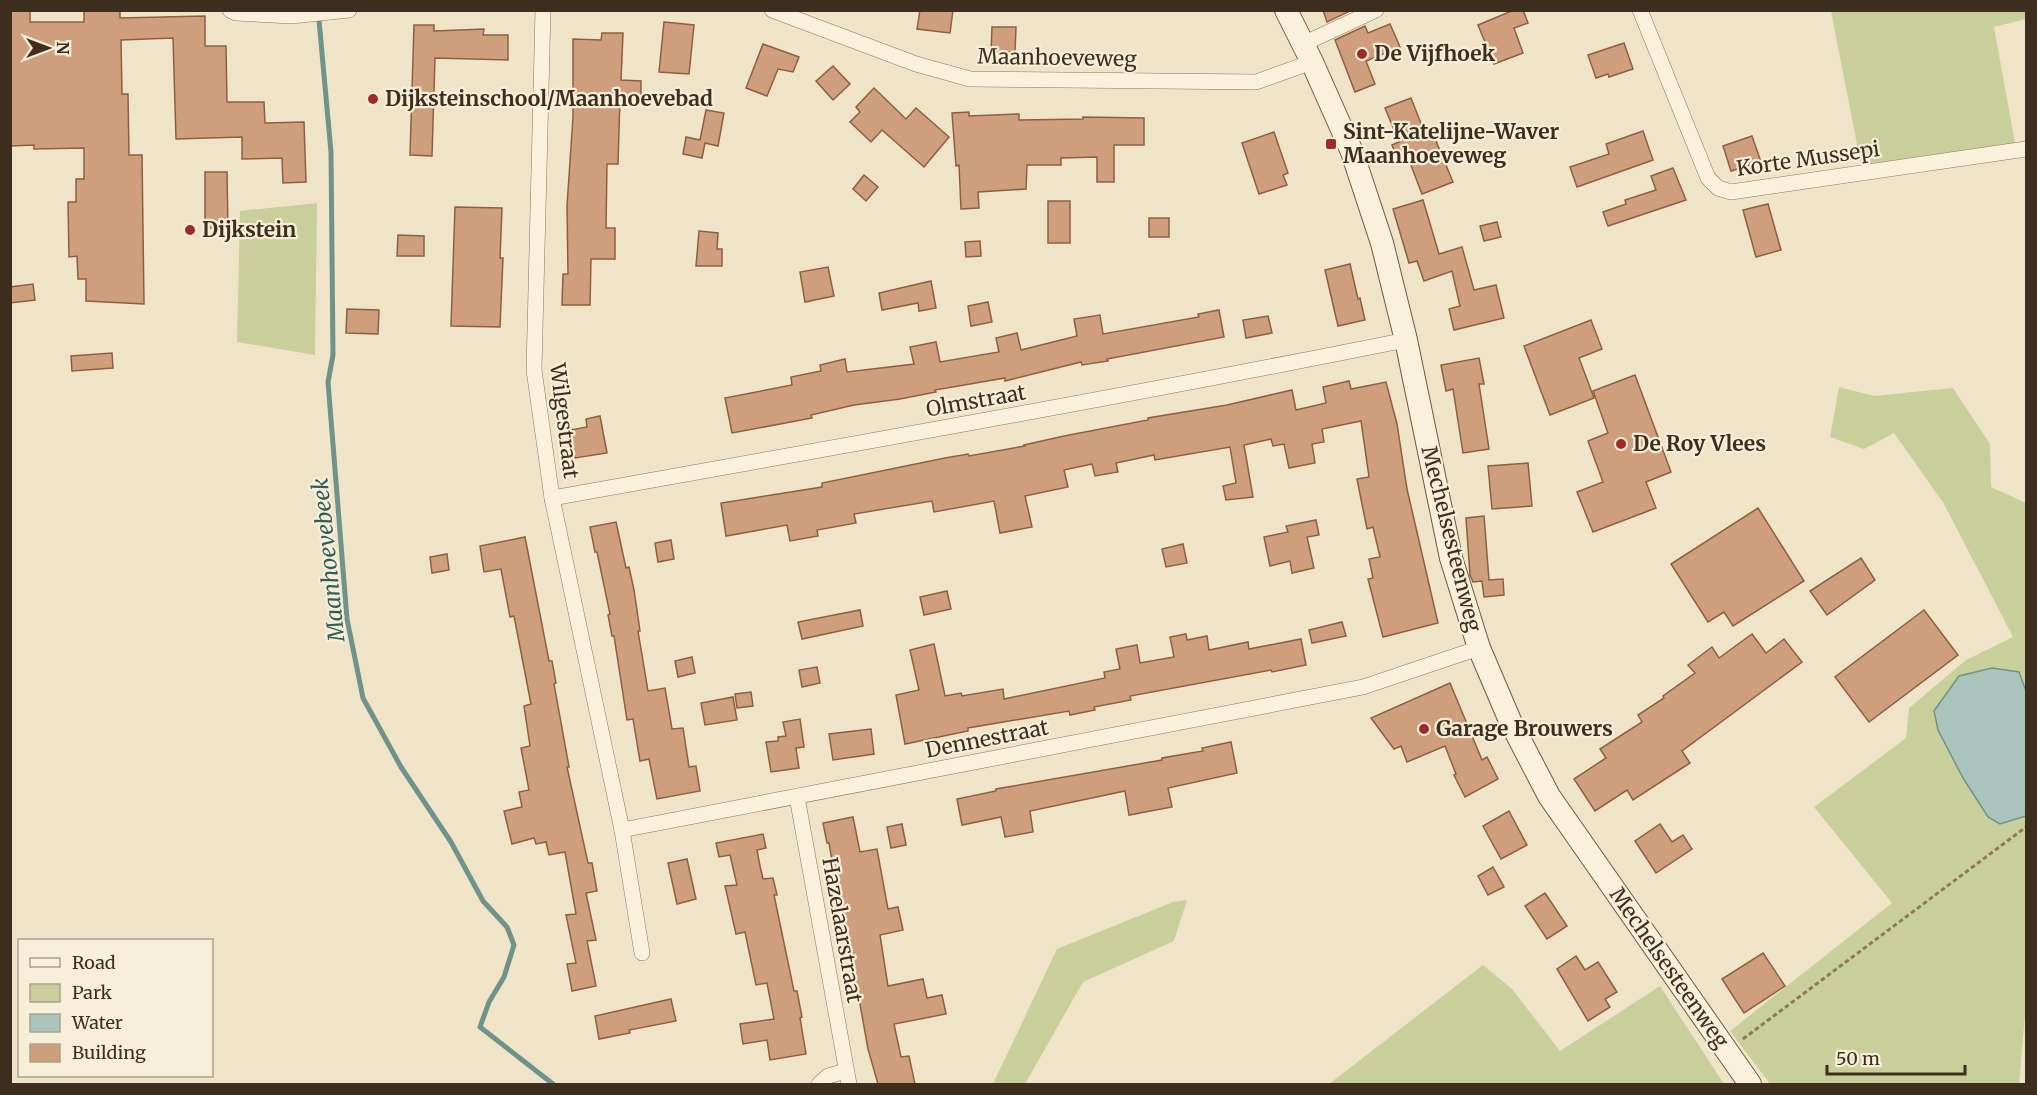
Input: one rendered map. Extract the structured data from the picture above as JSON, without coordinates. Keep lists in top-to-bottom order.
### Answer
{
  "streets": {
    "main road": ["Mechelsesteenweg"],
    "street": [
      "Maanhoeveweg",
      "Korte Mussepi",
      "Olmstraat",
      "Wilgestraat",
      "Dennestraat",
      "Hazelaarstraat"
    ]
  },
  "crossings": [
    ["Maanhoeveweg", "Mechelsesteenweg"],
    ["Olmstraat", "Wilgestraat"],
    ["Olmstraat", "Mechelsesteenweg"],
    ["Wilgestraat", "Dennestraat"],
    ["Mechelsesteenweg", "Dennestraat"],
    ["Dennestraat", "Hazelaarstraat"]
  ],
  "water": ["Maanhoevebeek"],
  "places": {
    "other": [
      "De Vijfhoek",
      "Dijksteinschool/Maanhoevebad",
      "Dijkstein",
      "De Roy Vlees",
      "Garage Brouwers"
    ],
    "transit": ["Sint-Katelijne-Waver Maanhoeveweg"]
  },
  "legend": [
    "Road",
    "Park",
    "Water",
    "Building"
  ],
  "scale_bar": "50 m",
  "north": "right"
}
